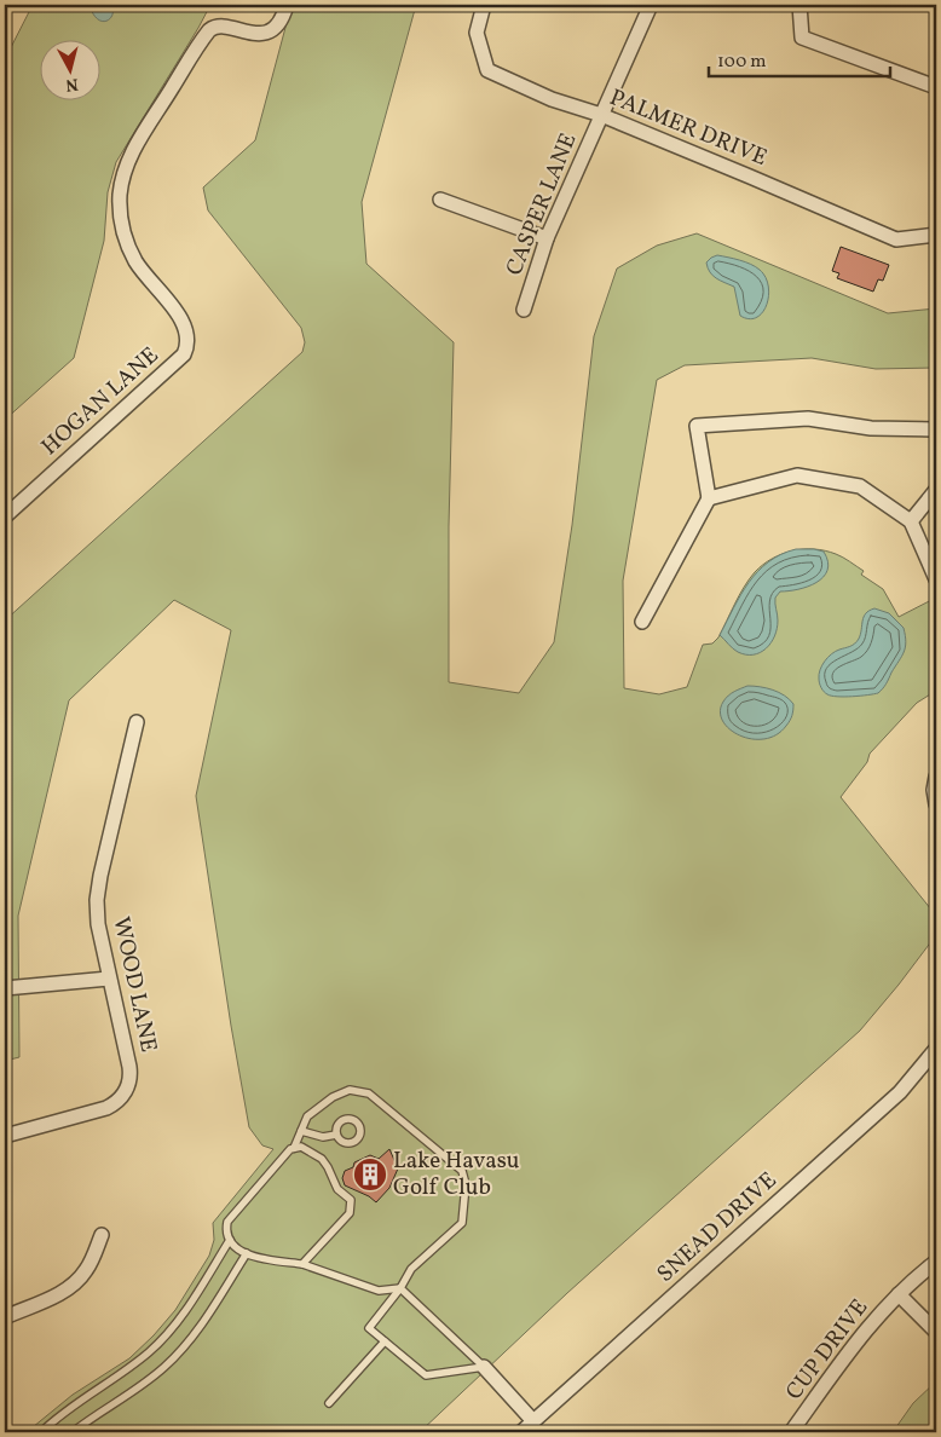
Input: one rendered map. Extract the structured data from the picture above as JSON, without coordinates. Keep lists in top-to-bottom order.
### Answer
{
  "streets": {
    "street": [
      "PALMER DRIVE",
      "CASPER LANE",
      "HOGAN LANE",
      "WOOD LANE",
      "SNEAD DRIVE",
      "CUP DRIVE"
    ]
  },
  "crossings": [
    ["PALMER DRIVE", "CASPER LANE"]
  ],
  "places": {
    "building": ["Lake Havasu Golf Club"]
  },
  "scale_bar": "100 m",
  "north": "bottom"
}
